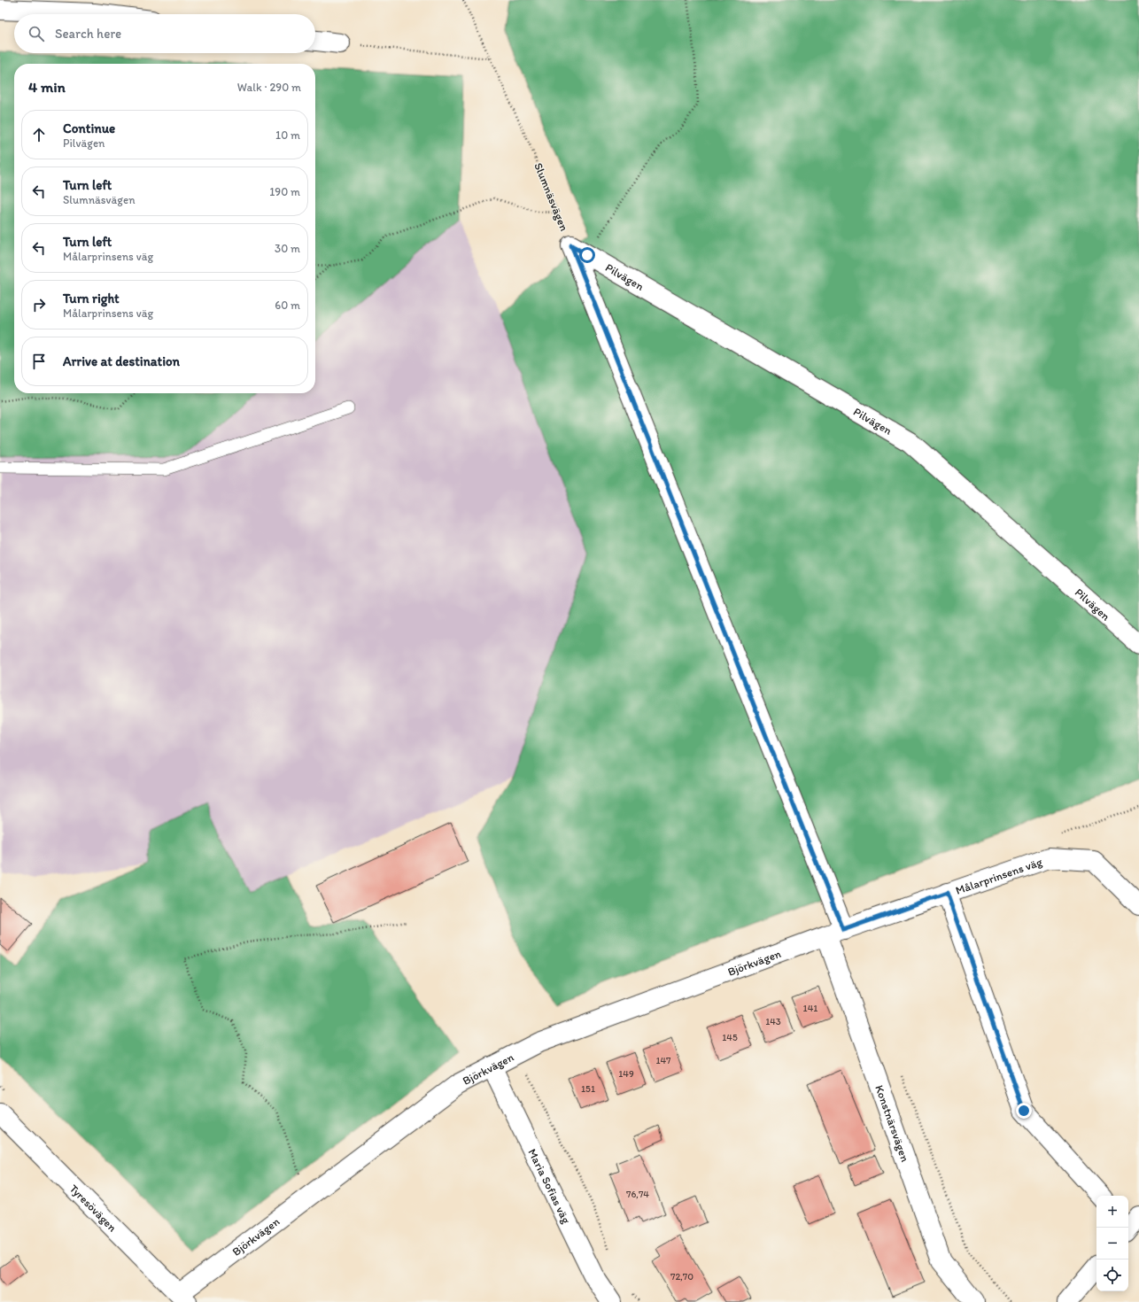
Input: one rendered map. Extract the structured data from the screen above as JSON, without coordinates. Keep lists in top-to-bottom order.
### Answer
{
  "streets": {
    "street": [
      "Slumnäsvägen",
      "Pilvägen",
      "Målarprinsens väg",
      "Björkvägen",
      "Konstnärsvägen",
      "Maria Sofias väg",
      "Tyresövägen"
    ]
  },
  "crossings": [
    ["Slumnäsvägen", "Pilvägen"],
    ["Slumnäsvägen", "Målarprinsens väg"],
    ["Slumnäsvägen", "Björkvägen"],
    ["Slumnäsvägen", "Konstnärsvägen"],
    ["Målarprinsens väg", "Björkvägen"],
    ["Målarprinsens väg", "Konstnärsvägen"],
    ["Björkvägen", "Konstnärsvägen"],
    ["Björkvägen", "Maria Sofias väg"],
    ["Björkvägen", "Tyresövägen"]
  ],
  "house_numbers": [
    "141",
    "143",
    "145",
    "147",
    "149",
    "151",
    "76,74",
    "72,70"
  ],
  "page": {
    "search": "Search here",
    "heading": ["4 min", "Walk · 290 m"],
    "list": [
      ["Continue", "Pilvägen", "10 m"],
      ["Turn left", "Slumnäsvägen", "190 m"],
      ["Turn left", "Målarprinsens väg", "30 m"],
      ["Turn right", "Målarprinsens väg", "60 m"],
      "Arrive at destination"
    ],
    "map_buttons": ["+", "−"]
  }
}
